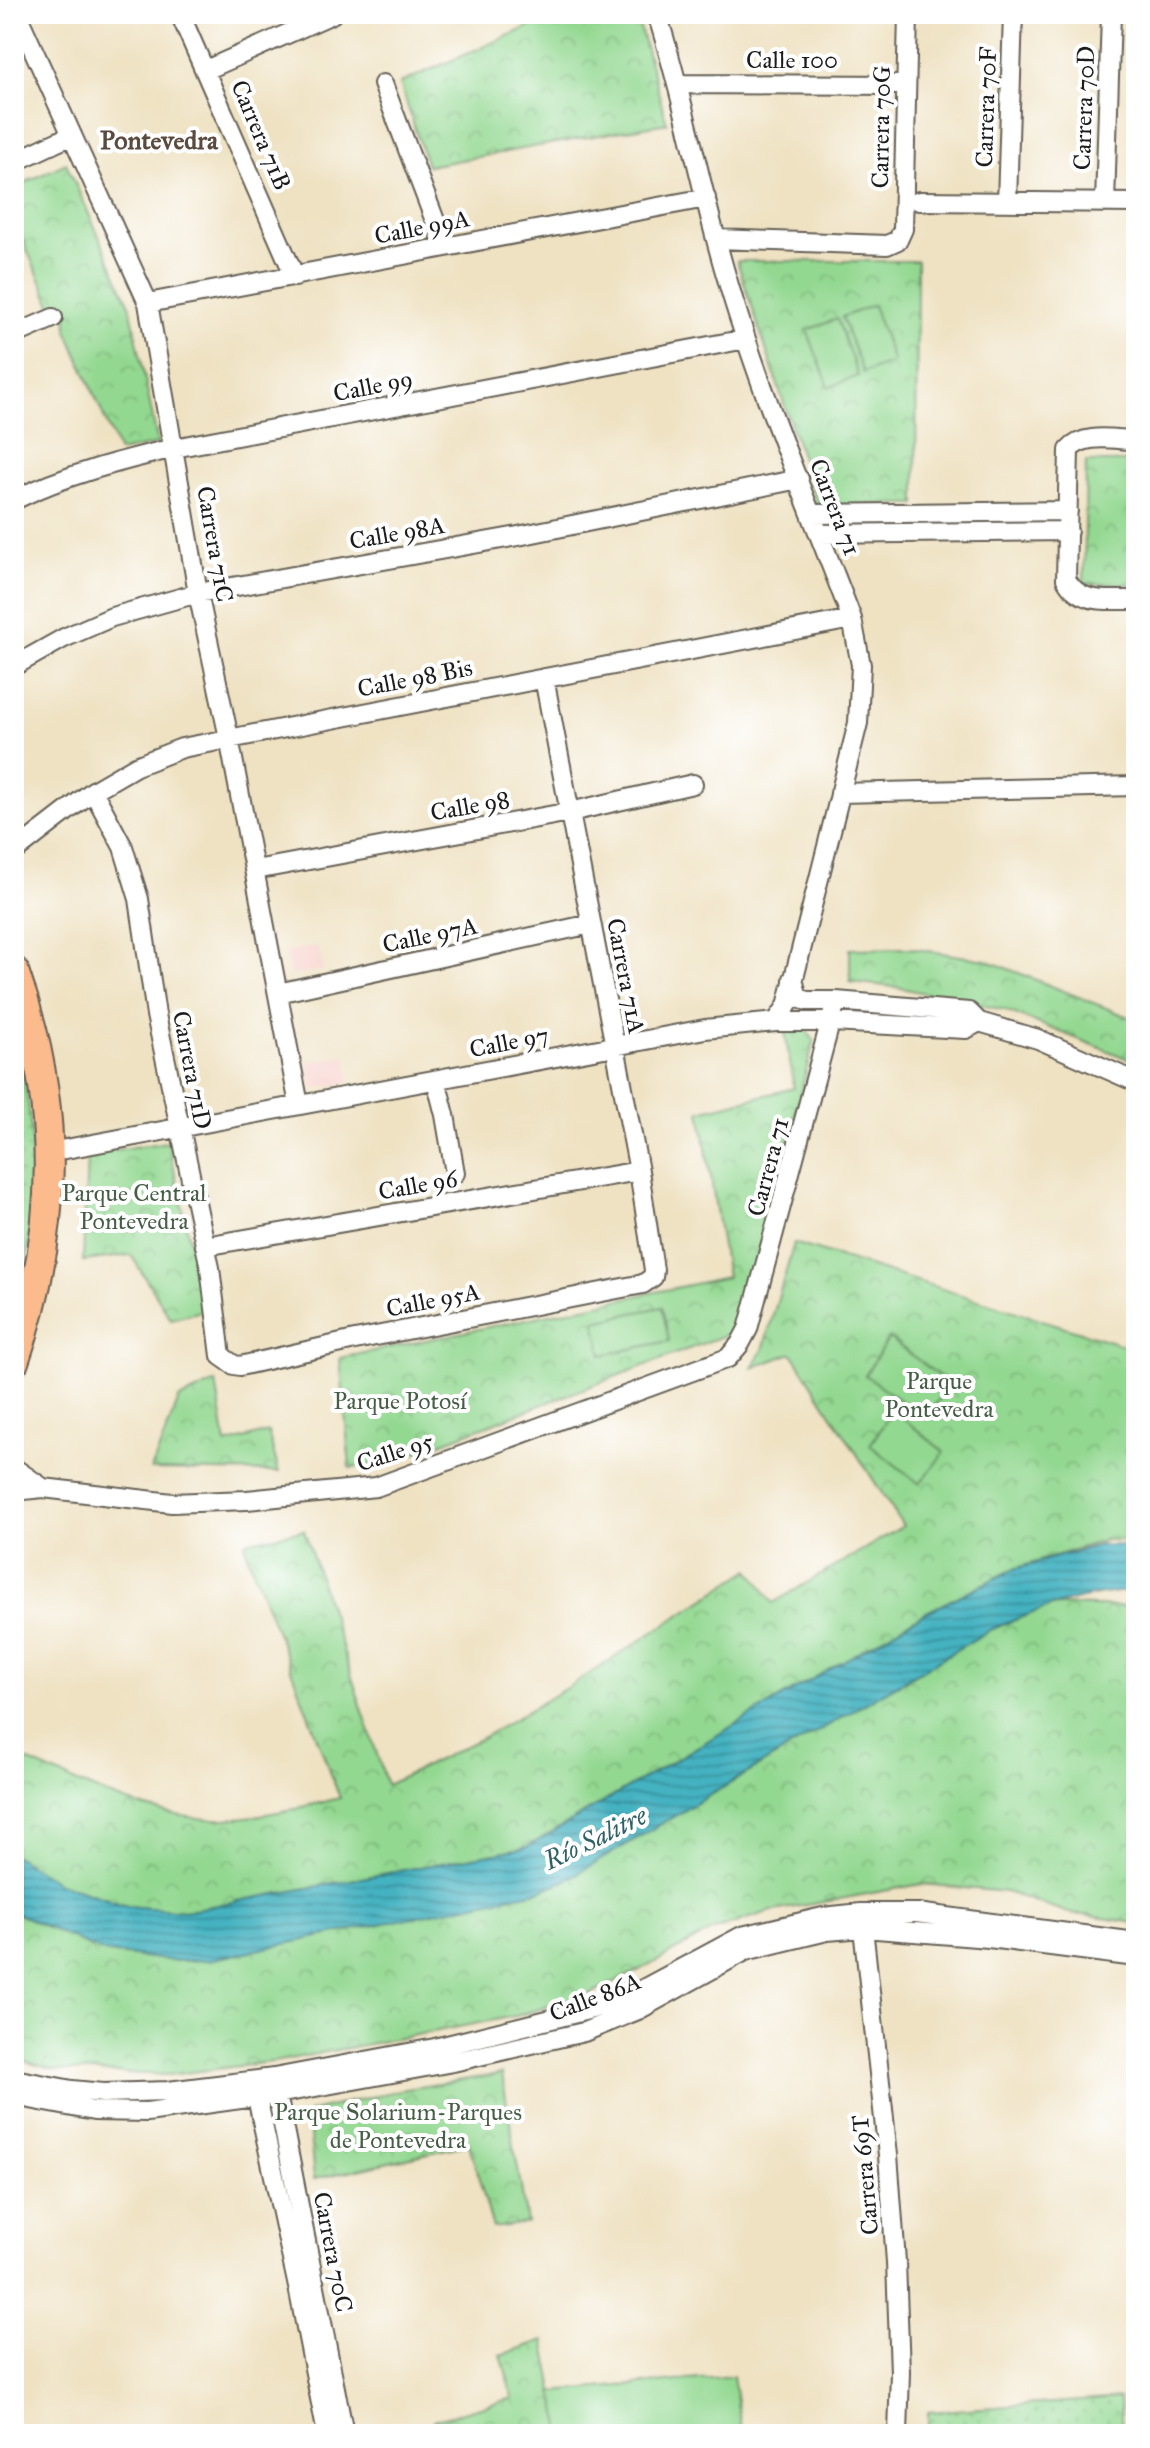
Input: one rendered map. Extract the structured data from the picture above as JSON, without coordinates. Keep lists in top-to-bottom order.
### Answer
{
  "streets": {
    "street": [
      "Calle 100",
      "Carrera 70F",
      "Carrera 70D",
      "Carrera 70G",
      "Carrera 71B",
      "Calle 99A",
      "Calle 99",
      "Carrera 71",
      "Calle 98A",
      "Carrera 71C",
      "Calle 98 Bis",
      "Calle 98",
      "Calle 97A",
      "Carrera 71A",
      "Calle 97",
      "Carrera 71D",
      "Calle 96",
      "Calle 95A",
      "Calle 95",
      "Calle 86A",
      "Carrera 69T",
      "Carrera 70C"
    ]
  },
  "crossings": [
    ["Calle 100", "Carrera 70G"],
    ["Calle 100", "Carrera 71"],
    ["Carrera 70G", "Carrera 71"],
    ["Carrera 71B", "Calle 99A"],
    ["Calle 99A", "Carrera 71"],
    ["Calle 99A", "Carrera 71C"],
    ["Calle 99", "Carrera 71"],
    ["Calle 99", "Carrera 71C"],
    ["Carrera 71", "Calle 98A"],
    ["Carrera 71", "Calle 98 Bis"],
    ["Carrera 71", "Calle 97"],
    ["Carrera 71", "Calle 95"],
    ["Calle 98A", "Carrera 71C"],
    ["Carrera 71C", "Calle 98 Bis"],
    ["Carrera 71C", "Calle 98"],
    ["Carrera 71C", "Calle 97A"],
    ["Carrera 71C", "Calle 97"],
    ["Calle 98 Bis", "Carrera 71A"],
    ["Calle 98 Bis", "Carrera 71D"],
    ["Calle 98", "Carrera 71A"],
    ["Calle 97A", "Carrera 71A"],
    ["Carrera 71A", "Calle 97"],
    ["Carrera 71A", "Calle 96"],
    ["Carrera 71A", "Calle 95A"],
    ["Calle 97", "Carrera 71D"],
    ["Carrera 71D", "Calle 96"],
    ["Carrera 71D", "Calle 95A"],
    ["Calle 86A", "Carrera 69T"],
    ["Calle 86A", "Carrera 70C"]
  ],
  "districts": ["Pontevedra"],
  "water": ["Río Salitre"],
  "parks": [
    "Parque Central Pontevedra",
    "Parque Pontevedra",
    "Parque Potosí",
    "Parque Solarium-Parques de Pontevedra"
  ]
}
